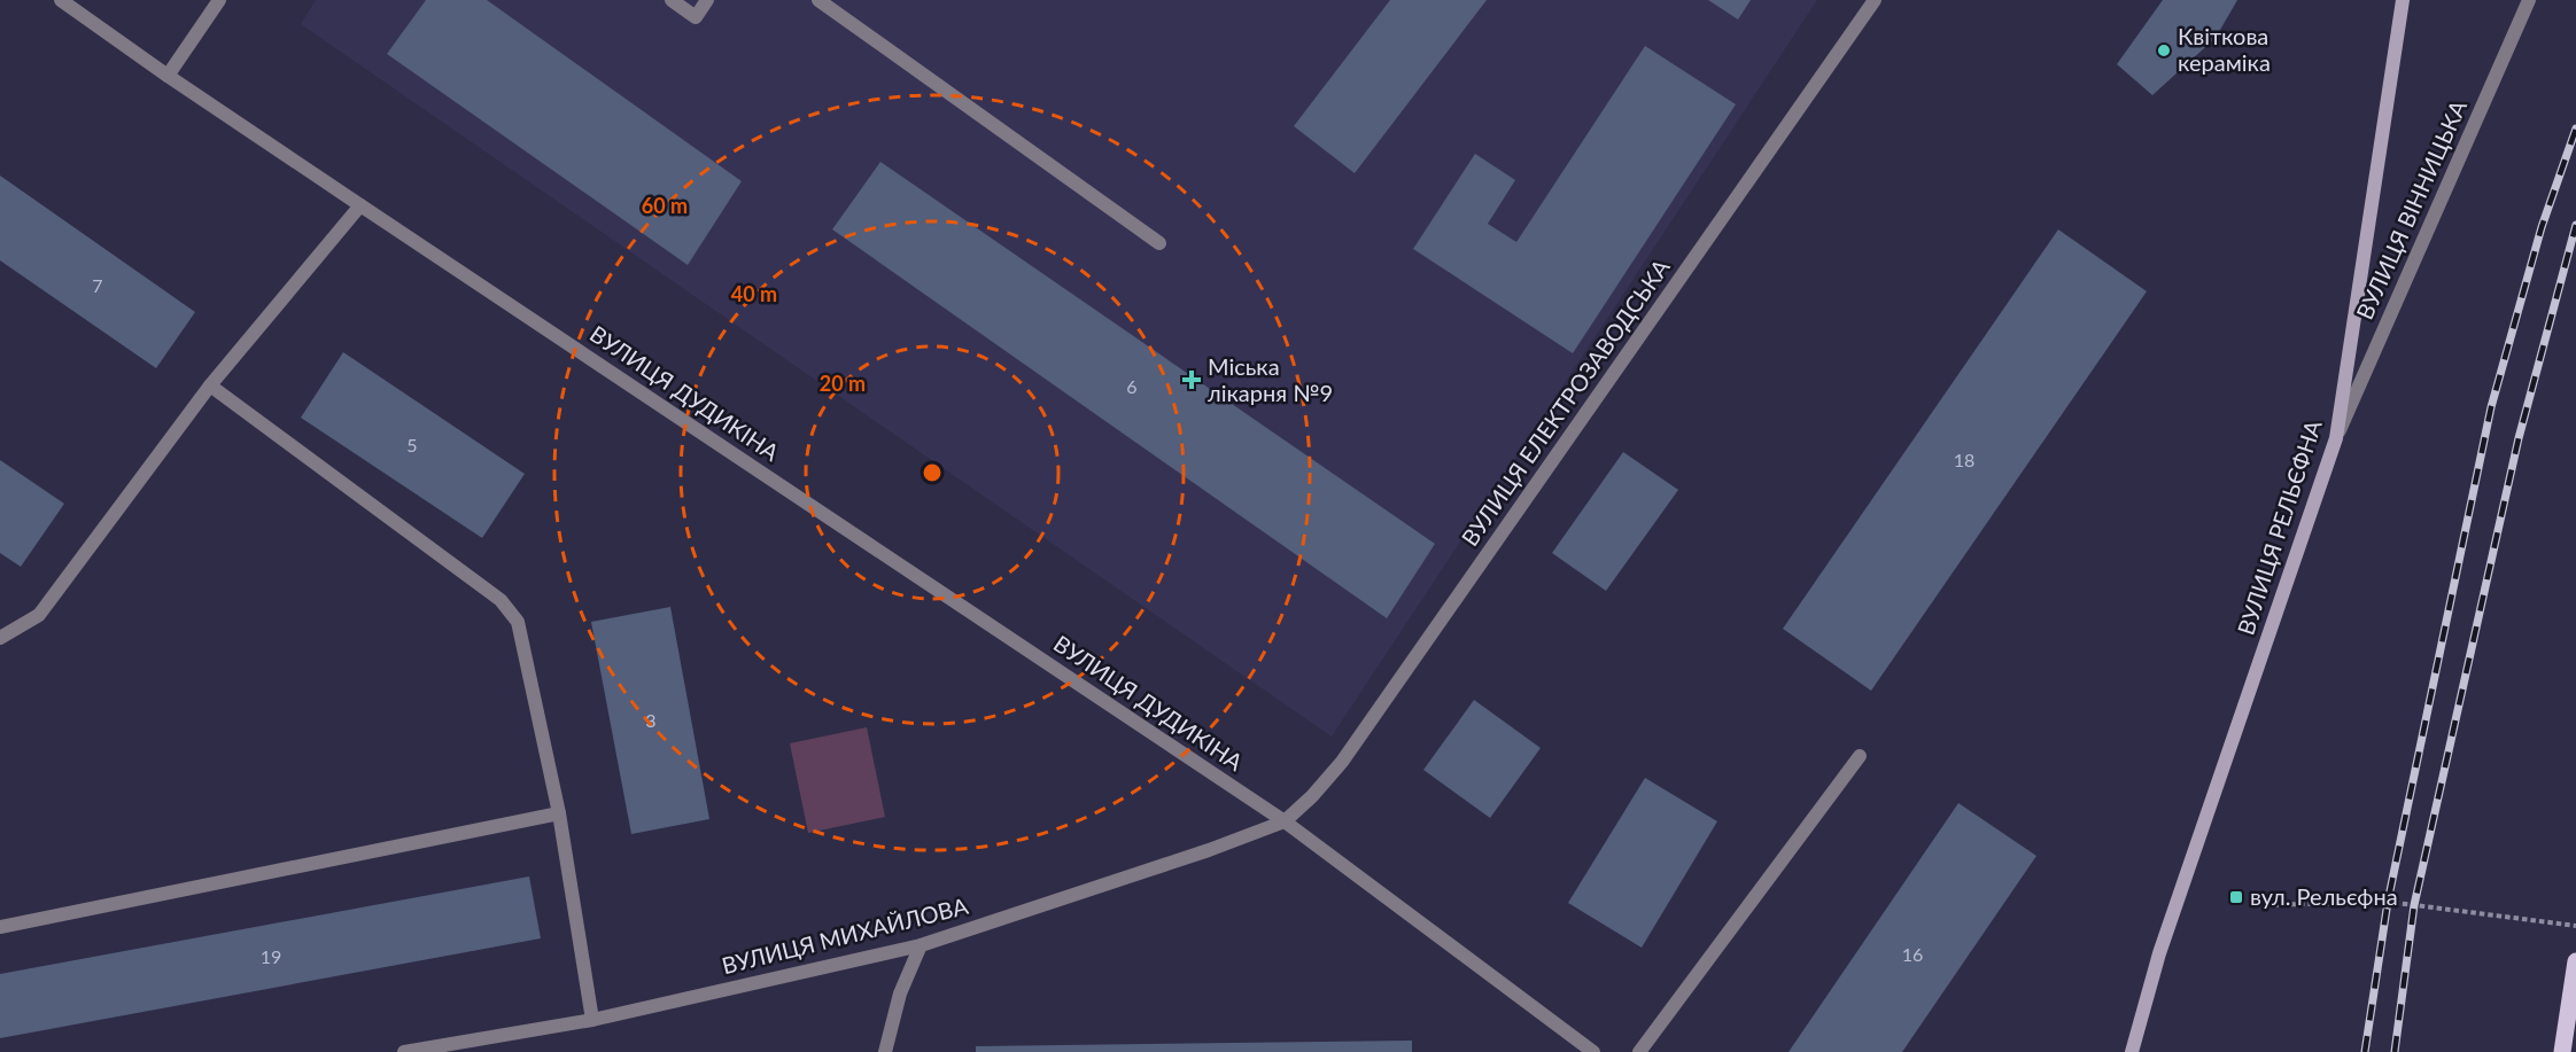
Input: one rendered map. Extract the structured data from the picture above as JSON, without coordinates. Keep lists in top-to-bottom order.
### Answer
{
  "streets": {
    "street": [
      "ВУЛИЦЯ ВІННИЦЬКА",
      "ВУЛИЦЯ ДУДИКІНА",
      "ВУЛИЦЯ ЕЛЕКТРОЗАВОДСЬКА",
      "ВУЛИЦЯ РЕЛЬЄФНА",
      "ВУЛИЦЯ МИХАЙЛОВА"
    ]
  },
  "crossings": [
    ["ВУЛИЦЯ ВІННИЦЬКА", "ВУЛИЦЯ РЕЛЬЄФНА"],
    ["ВУЛИЦЯ ДУДИКІНА", "ВУЛИЦЯ ЕЛЕКТРОЗАВОДСЬКА"],
    ["ВУЛИЦЯ ДУДИКІНА", "ВУЛИЦЯ МИХАЙЛОВА"],
    ["ВУЛИЦЯ ЕЛЕКТРОЗАВОДСЬКА", "ВУЛИЦЯ МИХАЙЛОВА"]
  ],
  "places": {
    "other": ["Квіткова кераміка"],
    "health": ["Міська лікарня №9"],
    "transit": ["вул. Рельєфна"]
  },
  "house_numbers": [
    "7",
    "6",
    "5",
    "18",
    "3",
    "16",
    "19"
  ],
  "rings": ["60 m", "40 m", "20 m"]
}
